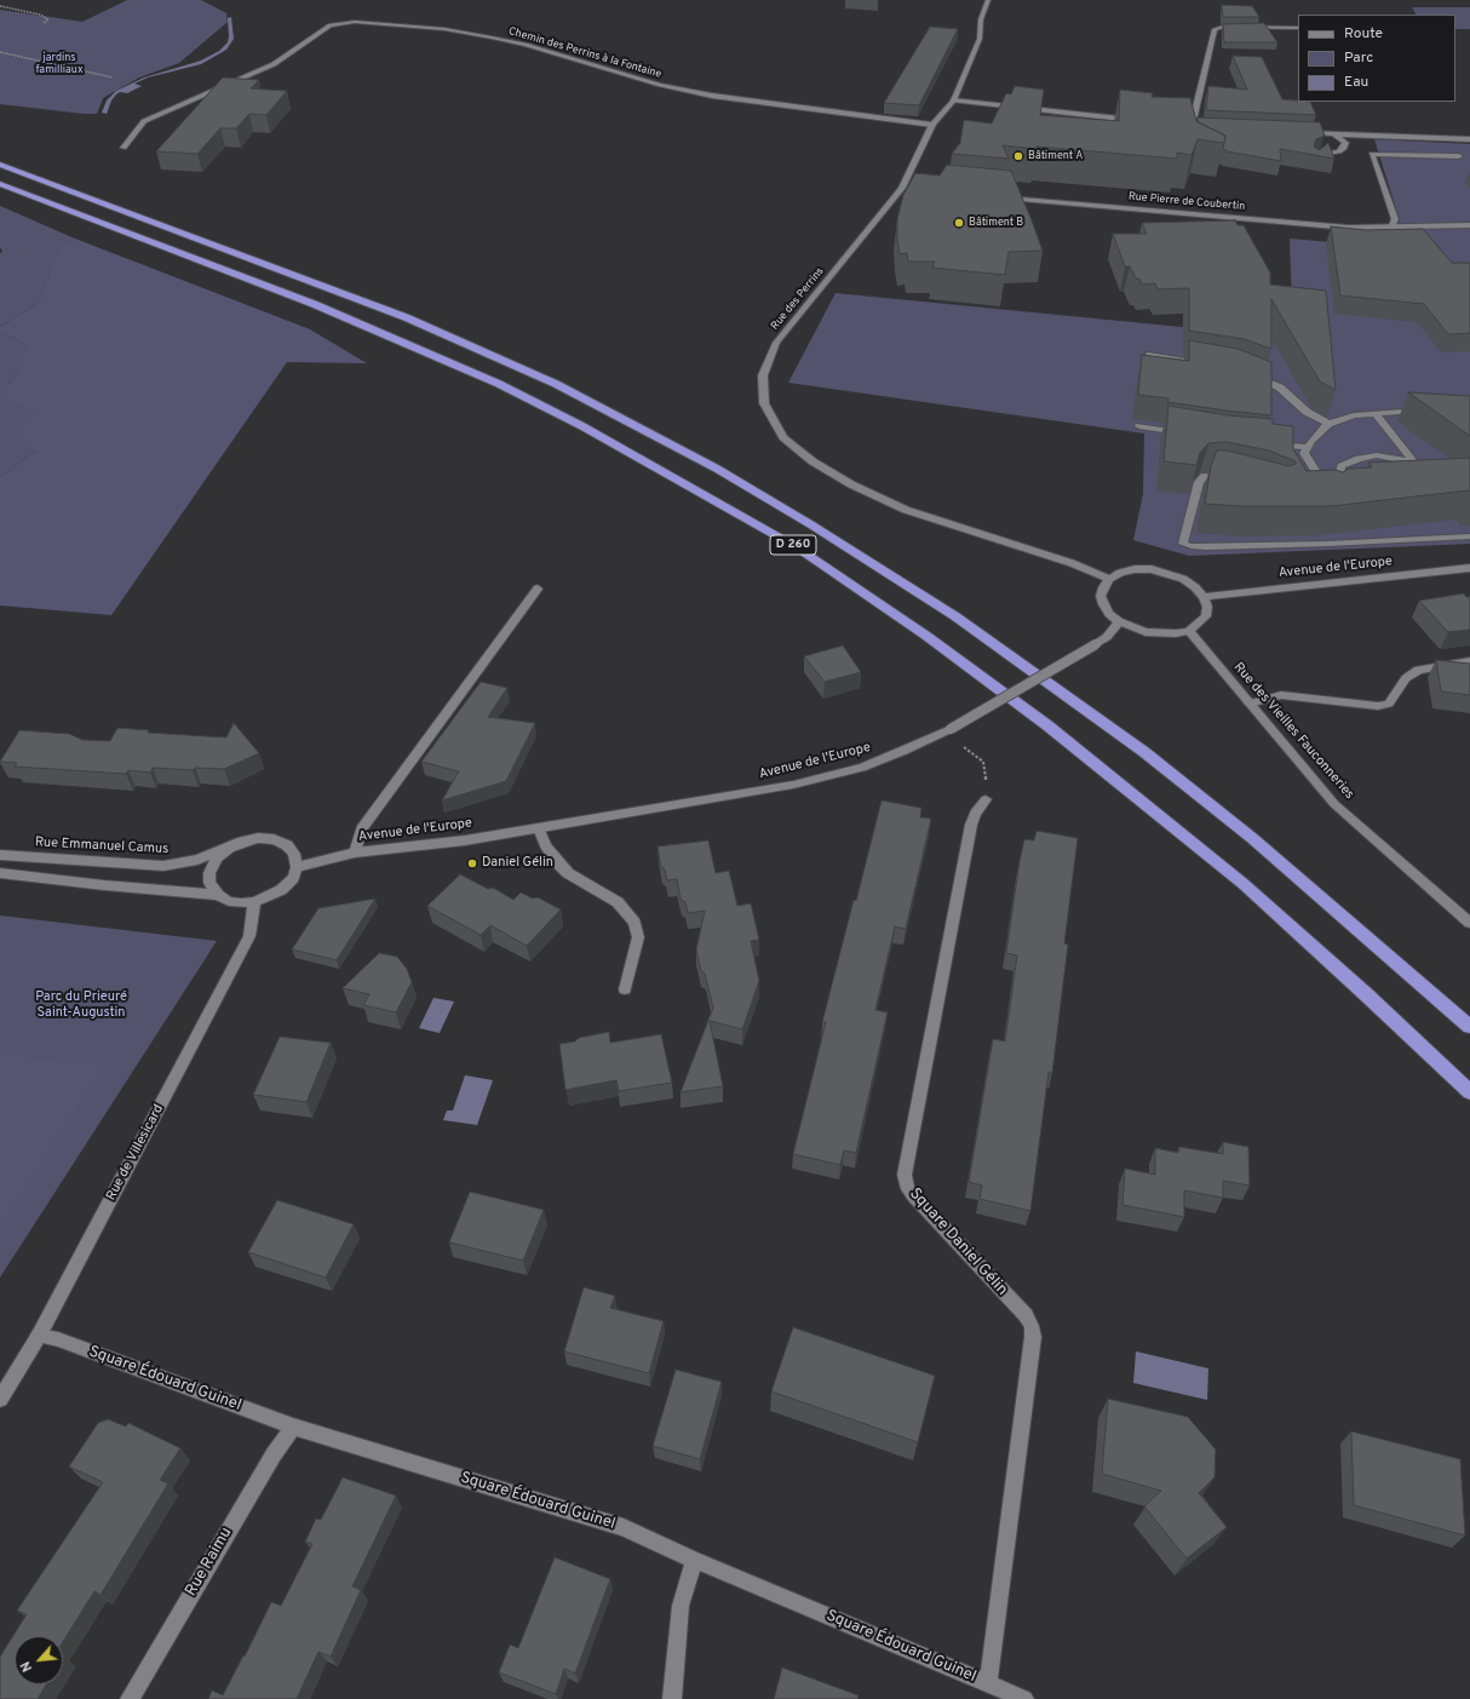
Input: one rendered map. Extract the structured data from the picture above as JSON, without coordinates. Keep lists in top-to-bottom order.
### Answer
{
  "streets": {
    "highway": ["D 260"],
    "street": [
      "Chemin des Perrins à la Fontaine",
      "Rue Pierre de Coubertin",
      "Rue des Perrins",
      "Avenue de l'Europe",
      "Rue des Vieilles Fauconneries",
      "Rue Emmanuel Camus",
      "Rue de Villesicard",
      "Square Daniel Gélin",
      "Square Édouard Guinel",
      "Rue Raimu"
    ]
  },
  "crossings": [
    ["Chemin des Perrins à la Fontaine", "Rue des Perrins"],
    ["Rue des Perrins", "Avenue de l'Europe"],
    ["Rue des Perrins", "Rue des Vieilles Fauconneries"],
    ["Avenue de l'Europe", "Rue des Vieilles Fauconneries"],
    ["Avenue de l'Europe", "Rue Emmanuel Camus"],
    ["Avenue de l'Europe", "Rue de Villesicard"],
    ["Rue Emmanuel Camus", "Rue de Villesicard"],
    ["Rue de Villesicard", "Square Édouard Guinel"],
    ["Square Daniel Gélin", "Square Édouard Guinel"],
    ["Square Édouard Guinel", "Rue Raimu"]
  ],
  "parks": ["jardins familliaux", "Parc du Prieuré Saint-Augustin"],
  "places": ["Bâtiment A", "Bâtiment B", "Daniel Gélin"],
  "legend": ["Route", "Parc", "Eau"],
  "north": "bottom left"
}
